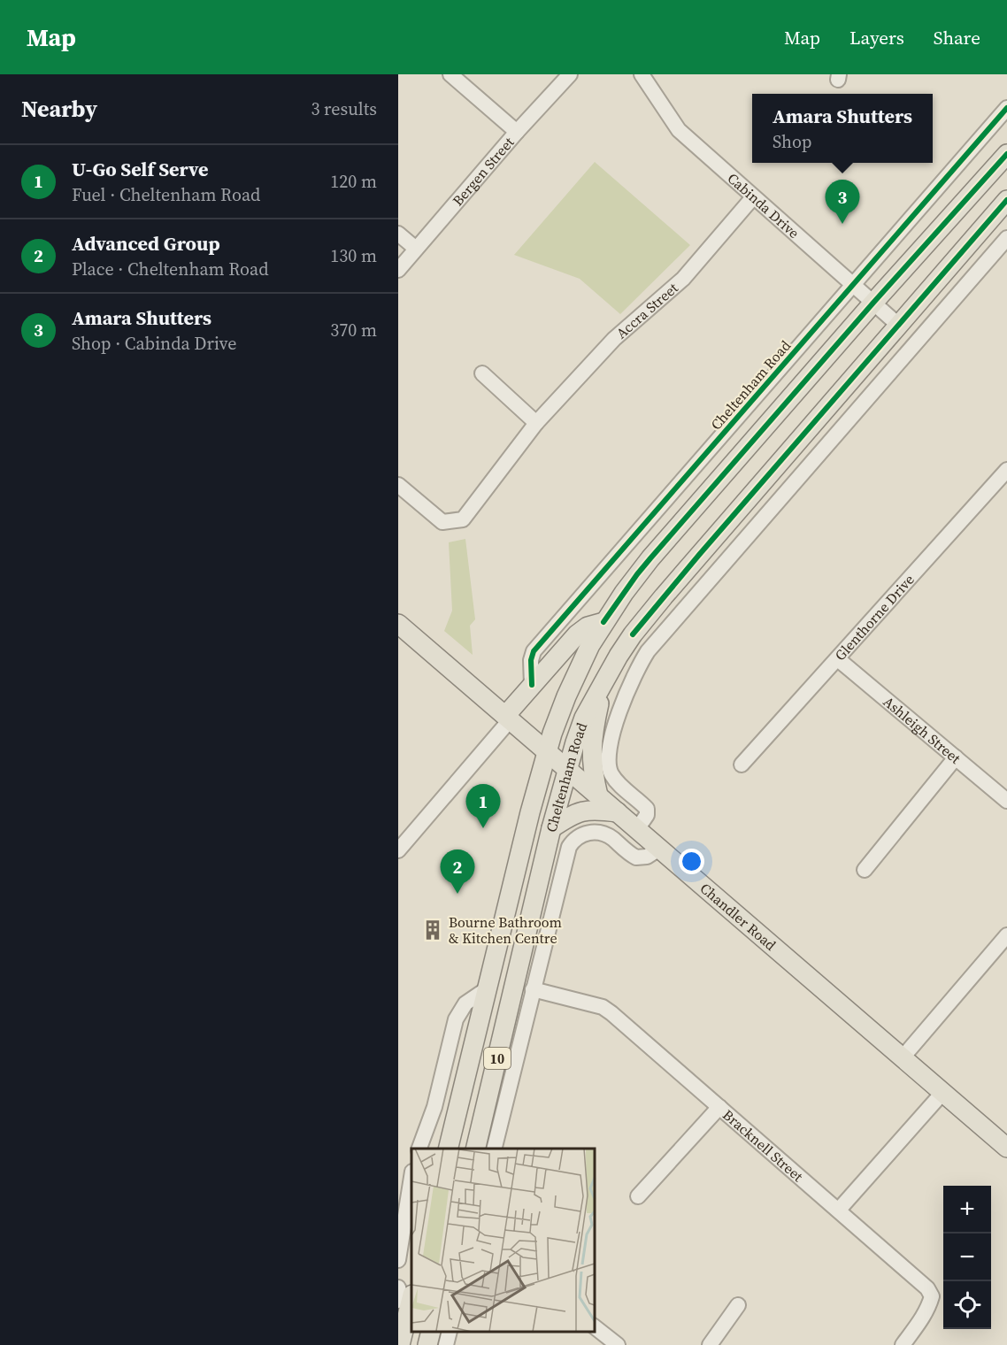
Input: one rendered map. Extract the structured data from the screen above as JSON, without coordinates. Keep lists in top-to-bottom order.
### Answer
{
  "streets": {
    "main road": ["Cheltenham Road", "Chandler Road", "10"],
    "street": [
      "Bergen Street",
      "Cabinda Drive",
      "Accra Street",
      "Glenthorne Drive",
      "Ashleigh Street",
      "Bracknell Street"
    ]
  },
  "crossings": [
    ["Cabinda Drive", "Accra Street"],
    ["Cabinda Drive", "Cheltenham Road"],
    ["Cheltenham Road", "Chandler Road"],
    ["Cheltenham Road", "Bracknell Street"],
    ["Glenthorne Drive", "Ashleigh Street"]
  ],
  "places": {
    "building": ["Bourne Bathroom & Kitchen Centre"]
  },
  "page": {
    "header": "Map",
    "nav": ["Map", "Layers", "Share"],
    "heading": ["Nearby", "3 results"],
    "popup": ["Amara Shutters", "Shop"],
    "list": [
      {
        "mark": "1",
        "name": "U-Go Self Serve",
        "note": "Fuel · Cheltenham Road",
        "value": "120 m"
      },
      {
        "mark": "2",
        "name": "Advanced Group",
        "note": "Place · Cheltenham Road",
        "value": "130 m"
      },
      {
        "mark": "3",
        "name": "Amara Shutters",
        "note": "Shop · Cabinda Drive",
        "value": "370 m"
      }
    ],
    "pins": ["3", "1", "2"],
    "map_buttons": ["+", "−"]
  }
}
